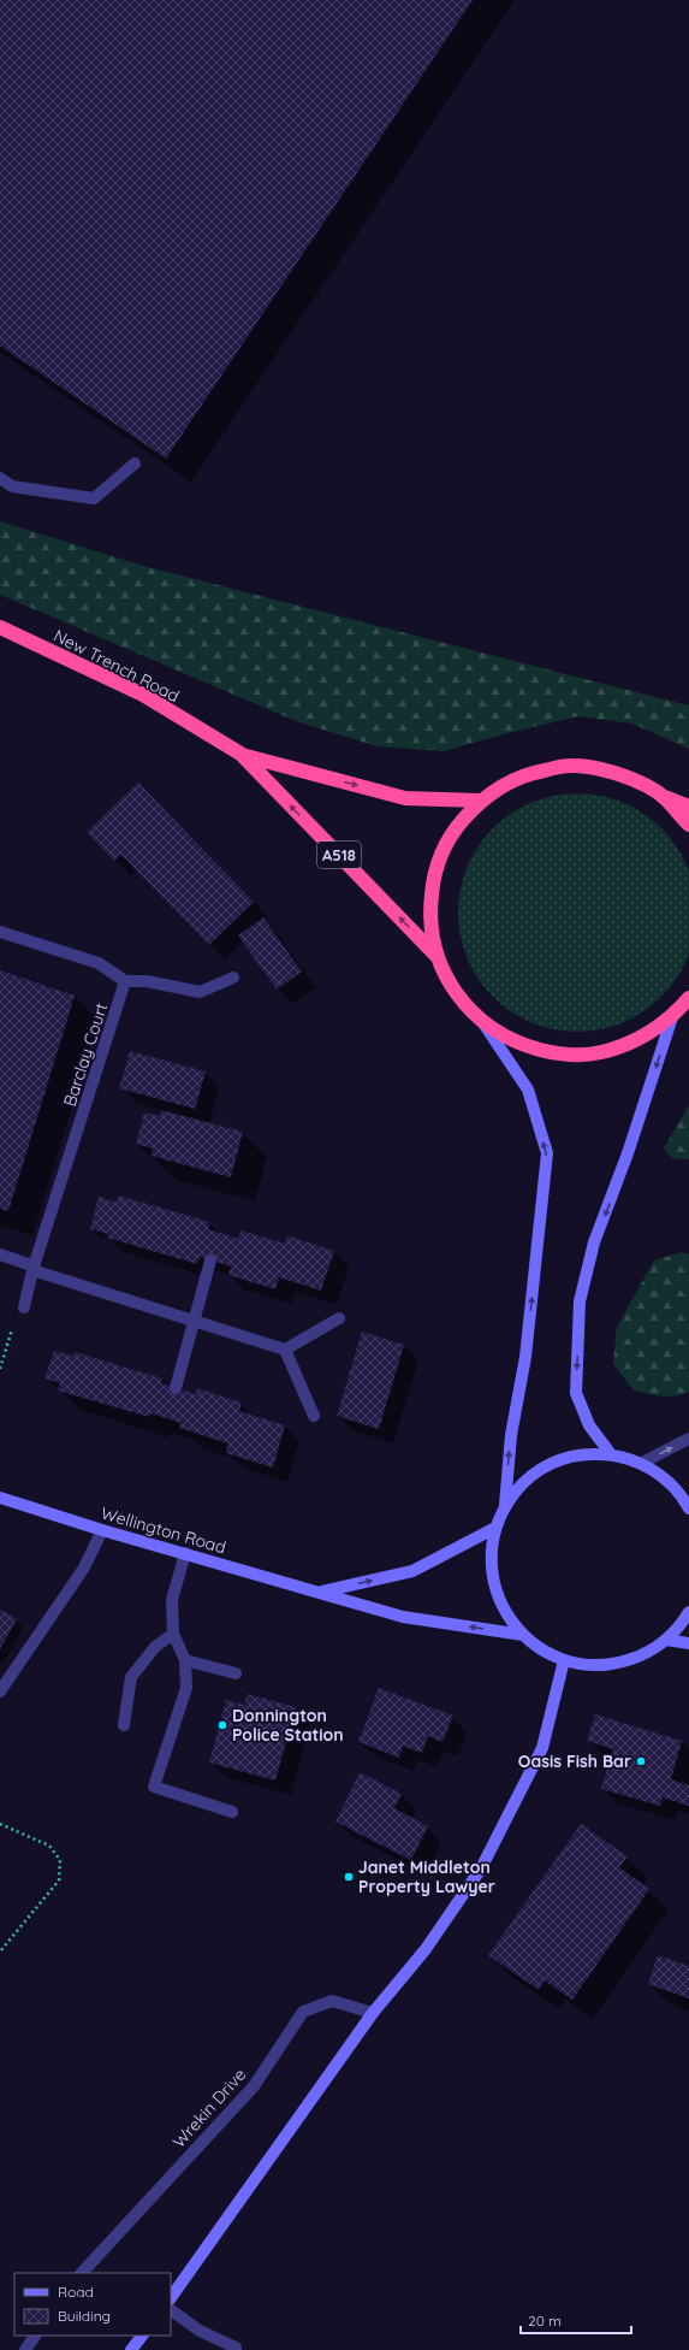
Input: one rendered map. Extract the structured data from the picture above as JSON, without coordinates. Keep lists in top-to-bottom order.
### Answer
{
  "streets": {
    "highway": ["New Trench Road", "A518"],
    "street": ["Barclay Court", "Wellington Road", "Wrekin Drive"]
  },
  "places": ["Donnington Police Station", "Oasis Fish Bar", "Janet Middleton Property Lawyer"],
  "legend": ["Road", "Building"],
  "scale_bar": "20 m"
}
